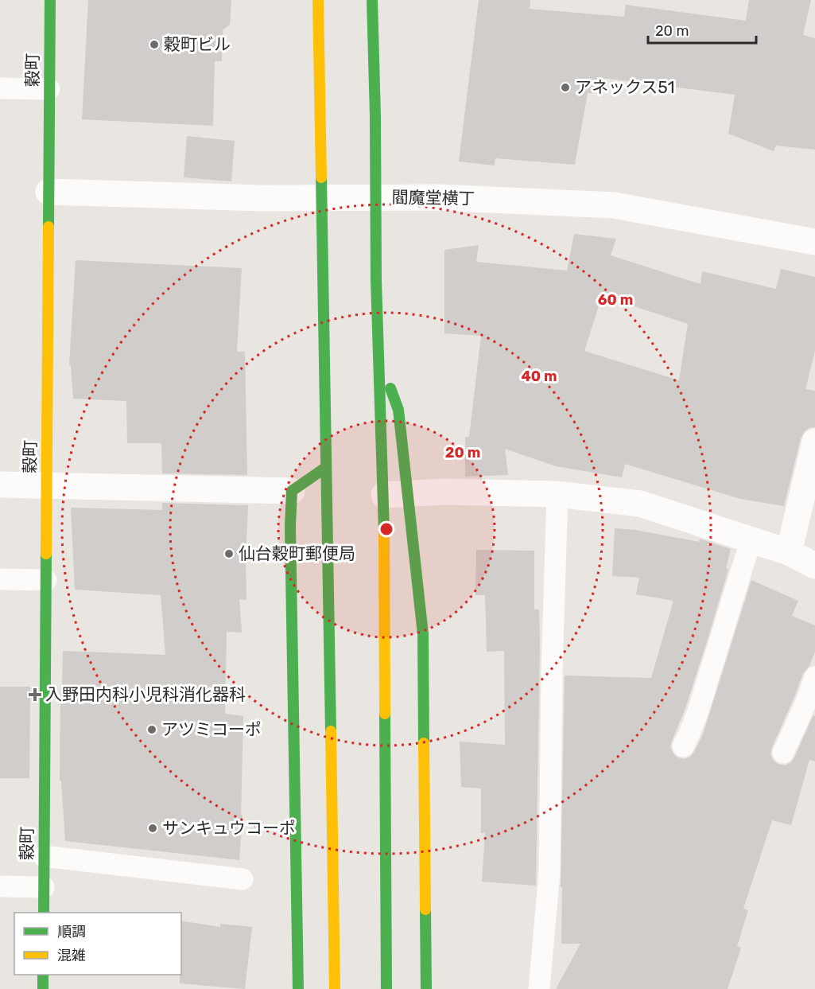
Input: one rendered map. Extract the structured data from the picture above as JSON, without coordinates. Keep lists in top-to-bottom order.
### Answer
{
  "streets": {
    "street": ["穀町", "閻魔堂横丁"]
  },
  "crossings": [
    ["穀町", "閻魔堂横丁"]
  ],
  "places": {
    "other": [
      "穀町ビル",
      "アネックス51",
      "仙台穀町郵便局",
      "アツミコーポ",
      "サンキュウコーポ"
    ],
    "health": ["入野田内科小児科消化器科"]
  },
  "legend": ["順調", "混雑"],
  "scale_bar": "20 m",
  "rings": ["60 m", "40 m", "20 m"]
}
